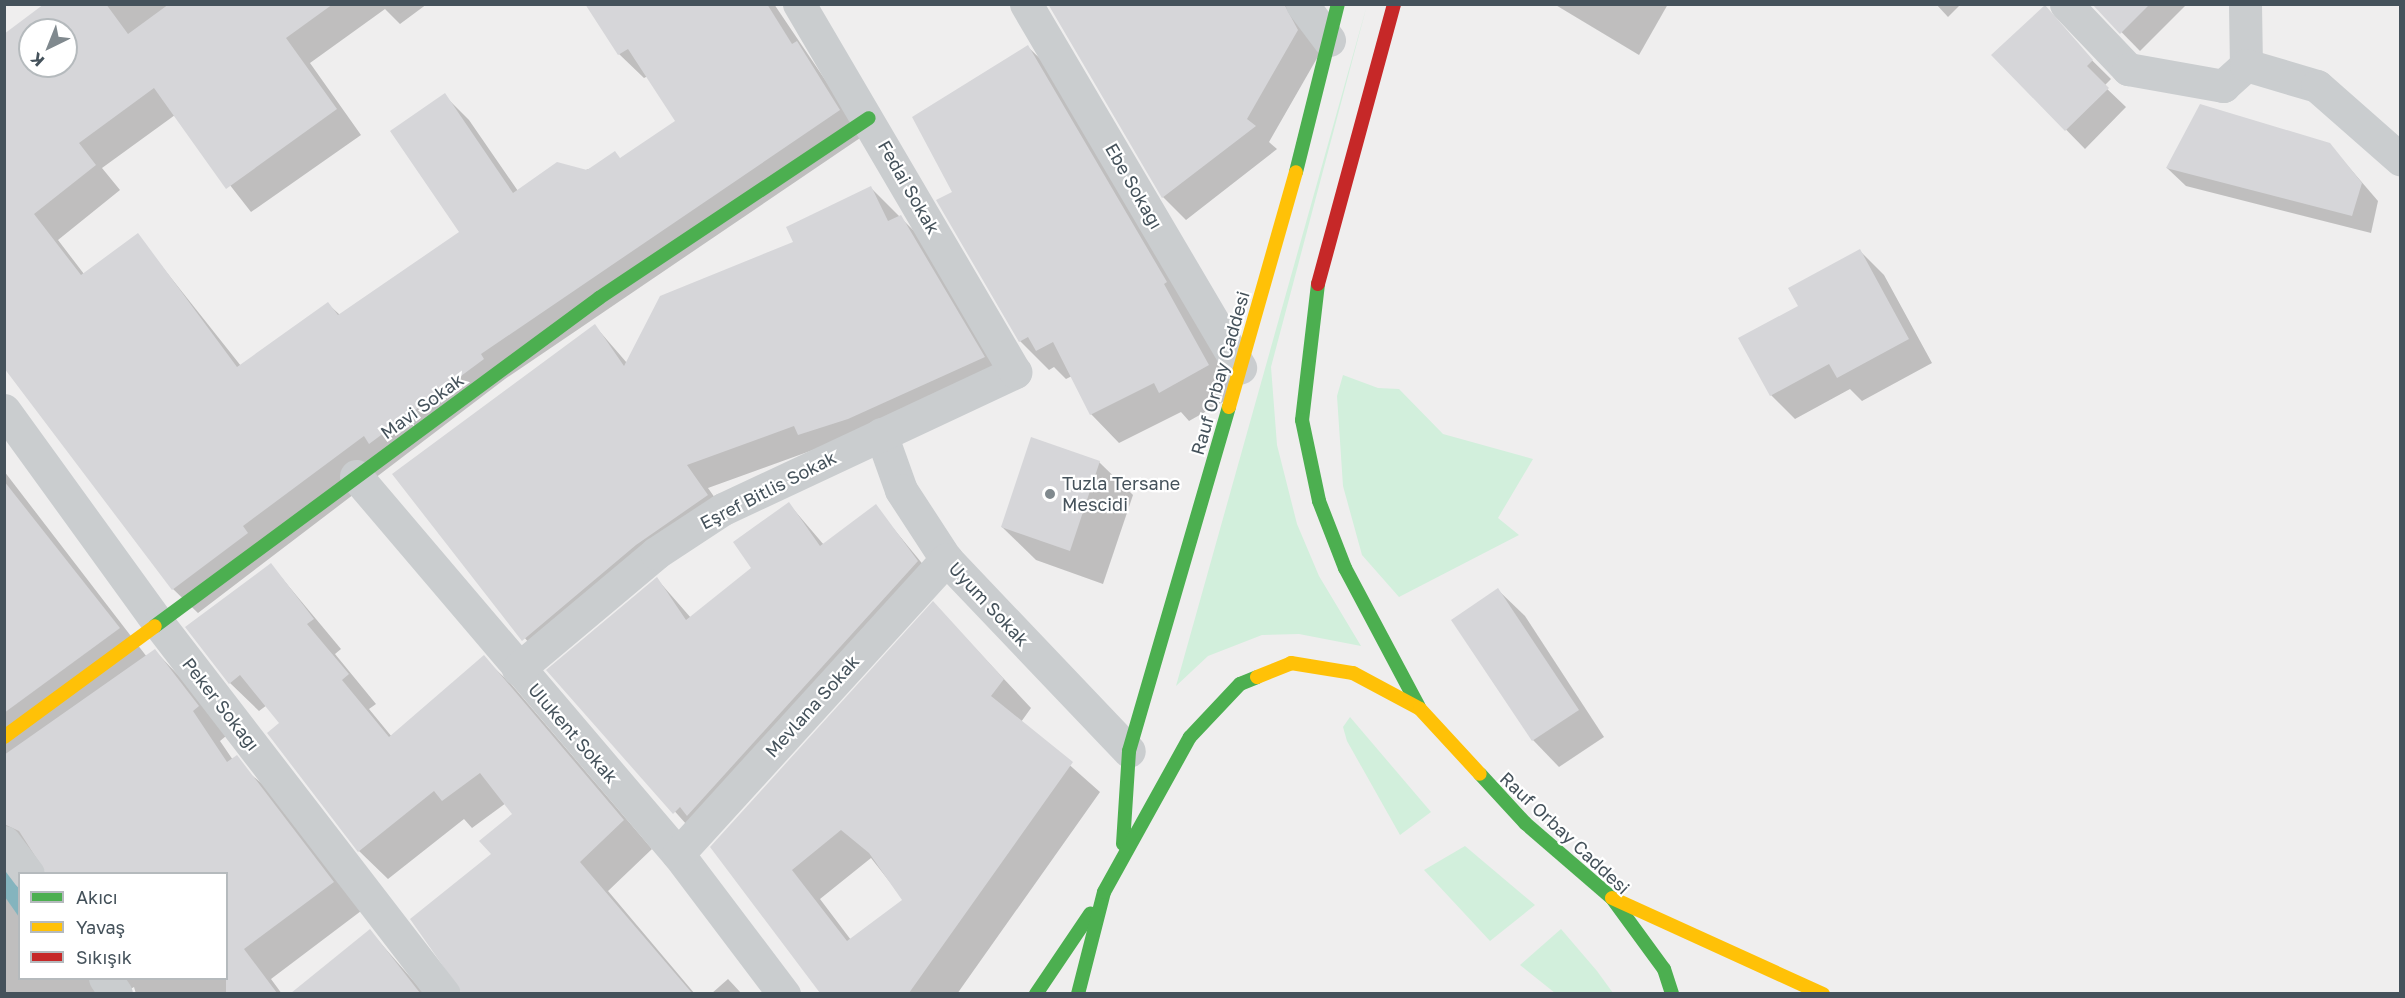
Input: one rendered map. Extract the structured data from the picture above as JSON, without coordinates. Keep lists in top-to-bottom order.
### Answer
{
  "streets": {
    "main road": ["Rauf Orbay Caddesi", "Mavi Sokak"],
    "street": [
      "Ebe Sokağı",
      "Fedai Sokak",
      "Eşref Bitlis Sokak",
      "Uyum Sokak",
      "Peker Sokağı",
      "Mevlana Sokak",
      "Ulukent Sokak"
    ]
  },
  "crossings": [
    ["Ebe Sokağı", "Rauf Orbay Caddesi"],
    ["Fedai Sokak", "Mavi Sokak"],
    ["Fedai Sokak", "Eşref Bitlis Sokak"],
    ["Rauf Orbay Caddesi", "Uyum Sokak"],
    ["Mavi Sokak", "Peker Sokağı"],
    ["Mavi Sokak", "Ulukent Sokak"],
    ["Eşref Bitlis Sokak", "Uyum Sokak"],
    ["Eşref Bitlis Sokak", "Ulukent Sokak"],
    ["Uyum Sokak", "Mevlana Sokak"],
    ["Mevlana Sokak", "Ulukent Sokak"]
  ],
  "places": ["Tuzla Tersane Mescidi"],
  "legend": ["Akıcı", "Yavaş", "Sıkışık"],
  "north": "bottom left"
}
